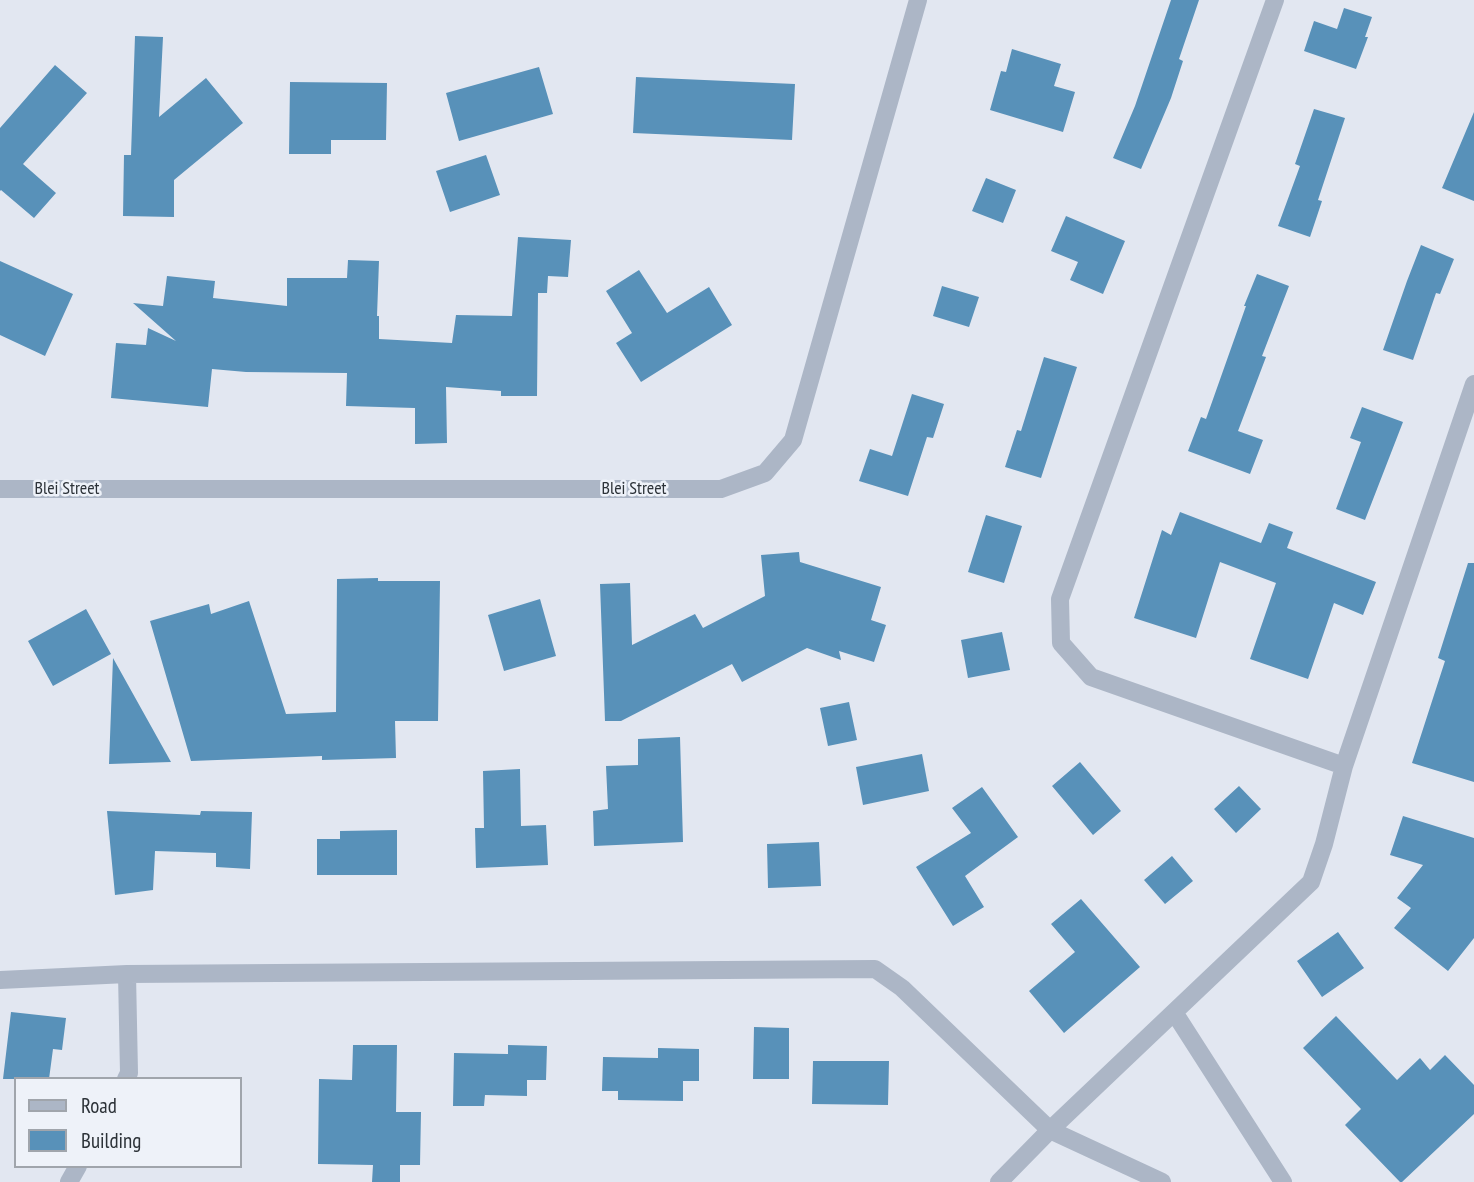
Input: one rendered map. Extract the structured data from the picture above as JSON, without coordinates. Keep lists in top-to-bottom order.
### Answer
{
  "streets": {
    "street": ["Blei Street"]
  },
  "legend": ["Road", "Building"]
}
